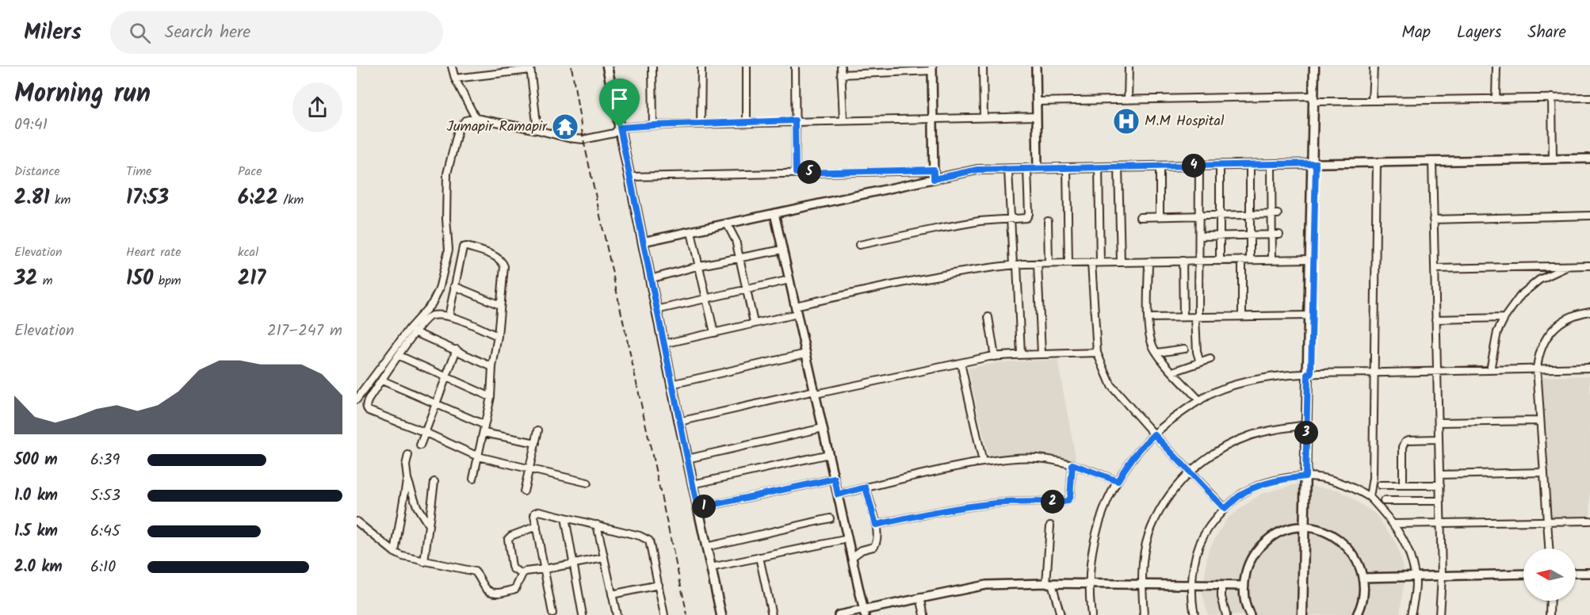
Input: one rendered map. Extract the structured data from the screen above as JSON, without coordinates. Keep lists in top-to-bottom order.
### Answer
{
  "places": {
    "hospital": ["M.M Hospital"],
    "temple": ["Jumapir Ramapir"]
  },
  "north": "left",
  "page": {
    "header": "Milers",
    "search": "Search here",
    "nav": ["Map", "Layers", "Share"],
    "heading": ["Morning run", "09:41"],
    "stats": [
      ["Distance", "2.81 km"],
      ["Time", "17:53"],
      ["Pace", "6:22 /km"],
      ["Elevation", "32 m"],
      ["Heart rate", "150 bpm"],
      ["kcal", "217"]
    ],
    "pins": [
      "4",
      "5",
      "3",
      "2",
      "1"
    ],
    "chart": ["Elevation", "217–247 m"],
    "list": [
      {
        "name": "500 m",
        "note": "6:39"
      },
      {
        "name": "1.0 km",
        "note": "5:53"
      },
      {
        "name": "1.5 km",
        "note": "6:45"
      },
      {
        "name": "2.0 km",
        "note": "6:10"
      }
    ]
  }
}
